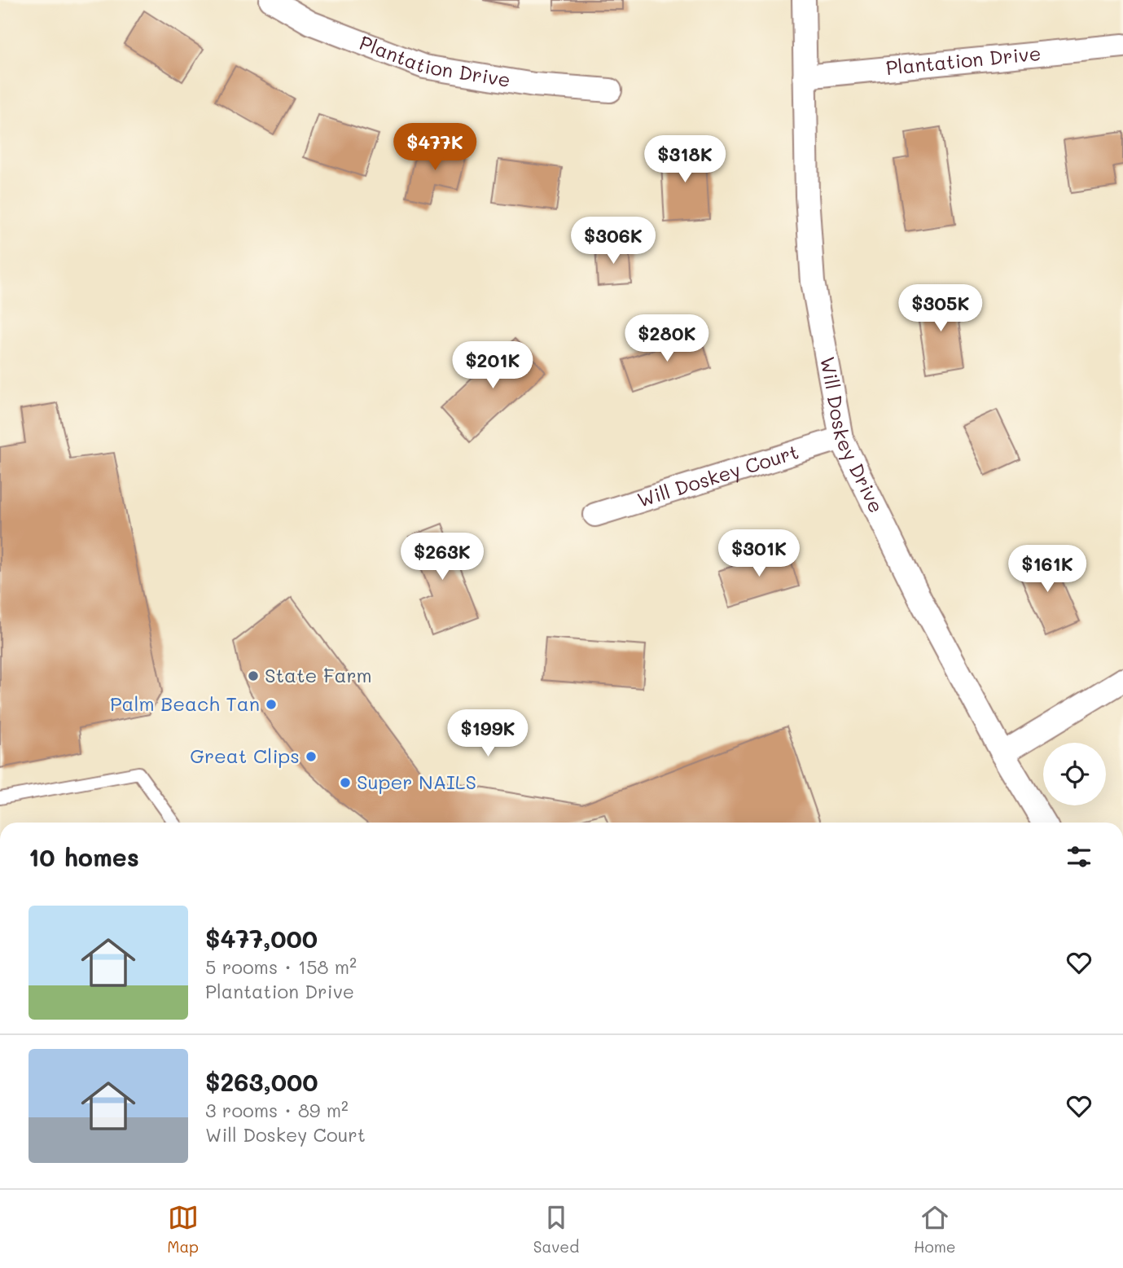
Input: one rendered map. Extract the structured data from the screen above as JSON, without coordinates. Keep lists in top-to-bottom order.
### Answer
{
  "streets": {
    "street": ["Plantation Drive", "Will Doskey Drive", "Will Doskey Court"]
  },
  "crossings": [
    ["Plantation Drive", "Will Doskey Drive"],
    ["Will Doskey Drive", "Will Doskey Court"]
  ],
  "places": [
    "State Farm",
    "Palm Beach Tan",
    "Great Clips",
    "Super NAILS"
  ],
  "page": {
    "price": [
      "$477K",
      "$318K",
      "$306K",
      "$305K",
      "$280K",
      "$201K",
      "$301K",
      "$263K",
      "$161K",
      "$199K"
    ],
    "heading": "10 homes",
    "list": [
      {
        "name": "$477,000",
        "note": "5 rooms · 158 m² · Plantation Drive"
      },
      {
        "name": "$263,000",
        "note": "3 rooms · 89 m² · Will Doskey Court"
      }
    ],
    "tabs": ["Map", "Saved", "Home"]
  }
}
